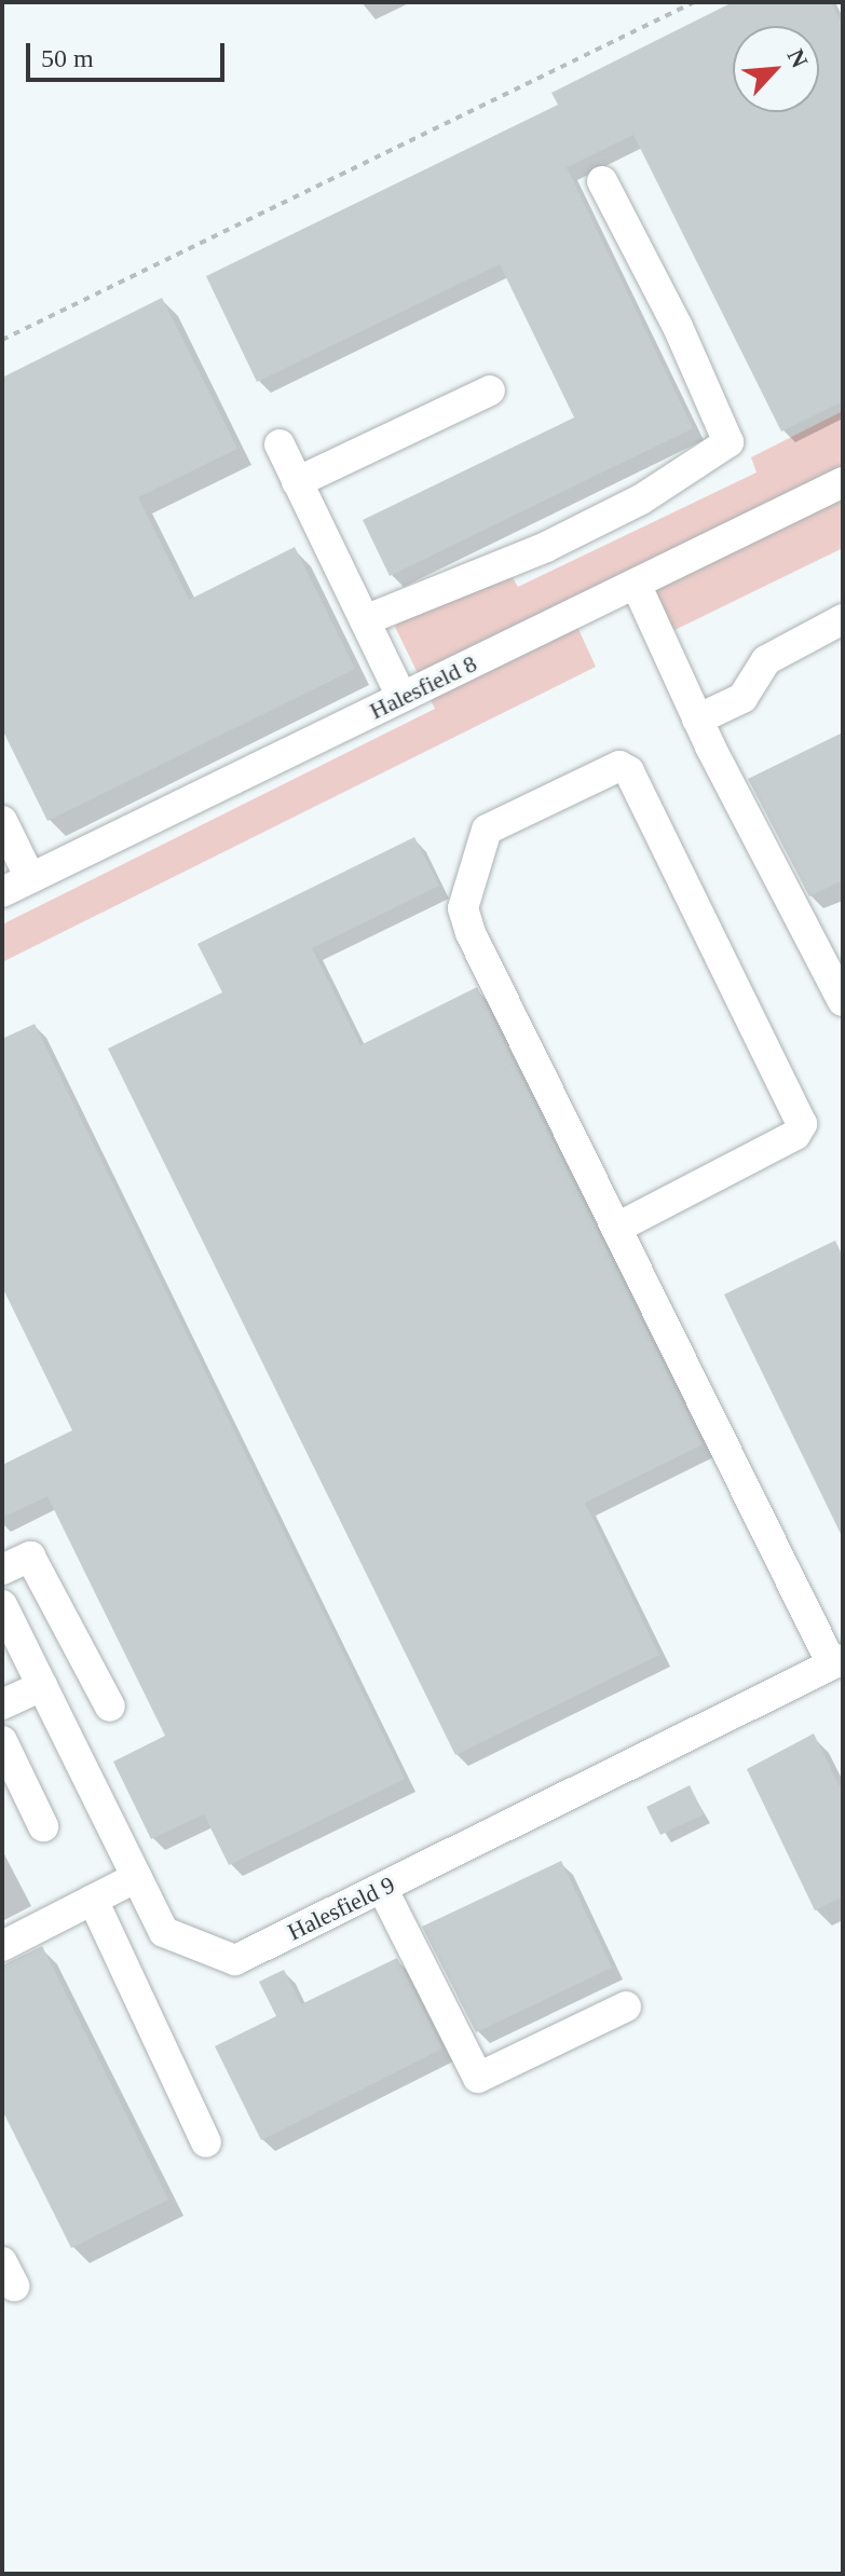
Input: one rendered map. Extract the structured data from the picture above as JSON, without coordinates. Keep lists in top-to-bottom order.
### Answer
{
  "streets": {
    "street": ["Halesfield 8", "Halesfield 9"]
  },
  "scale_bar": "50 m",
  "north": "top right"
}
